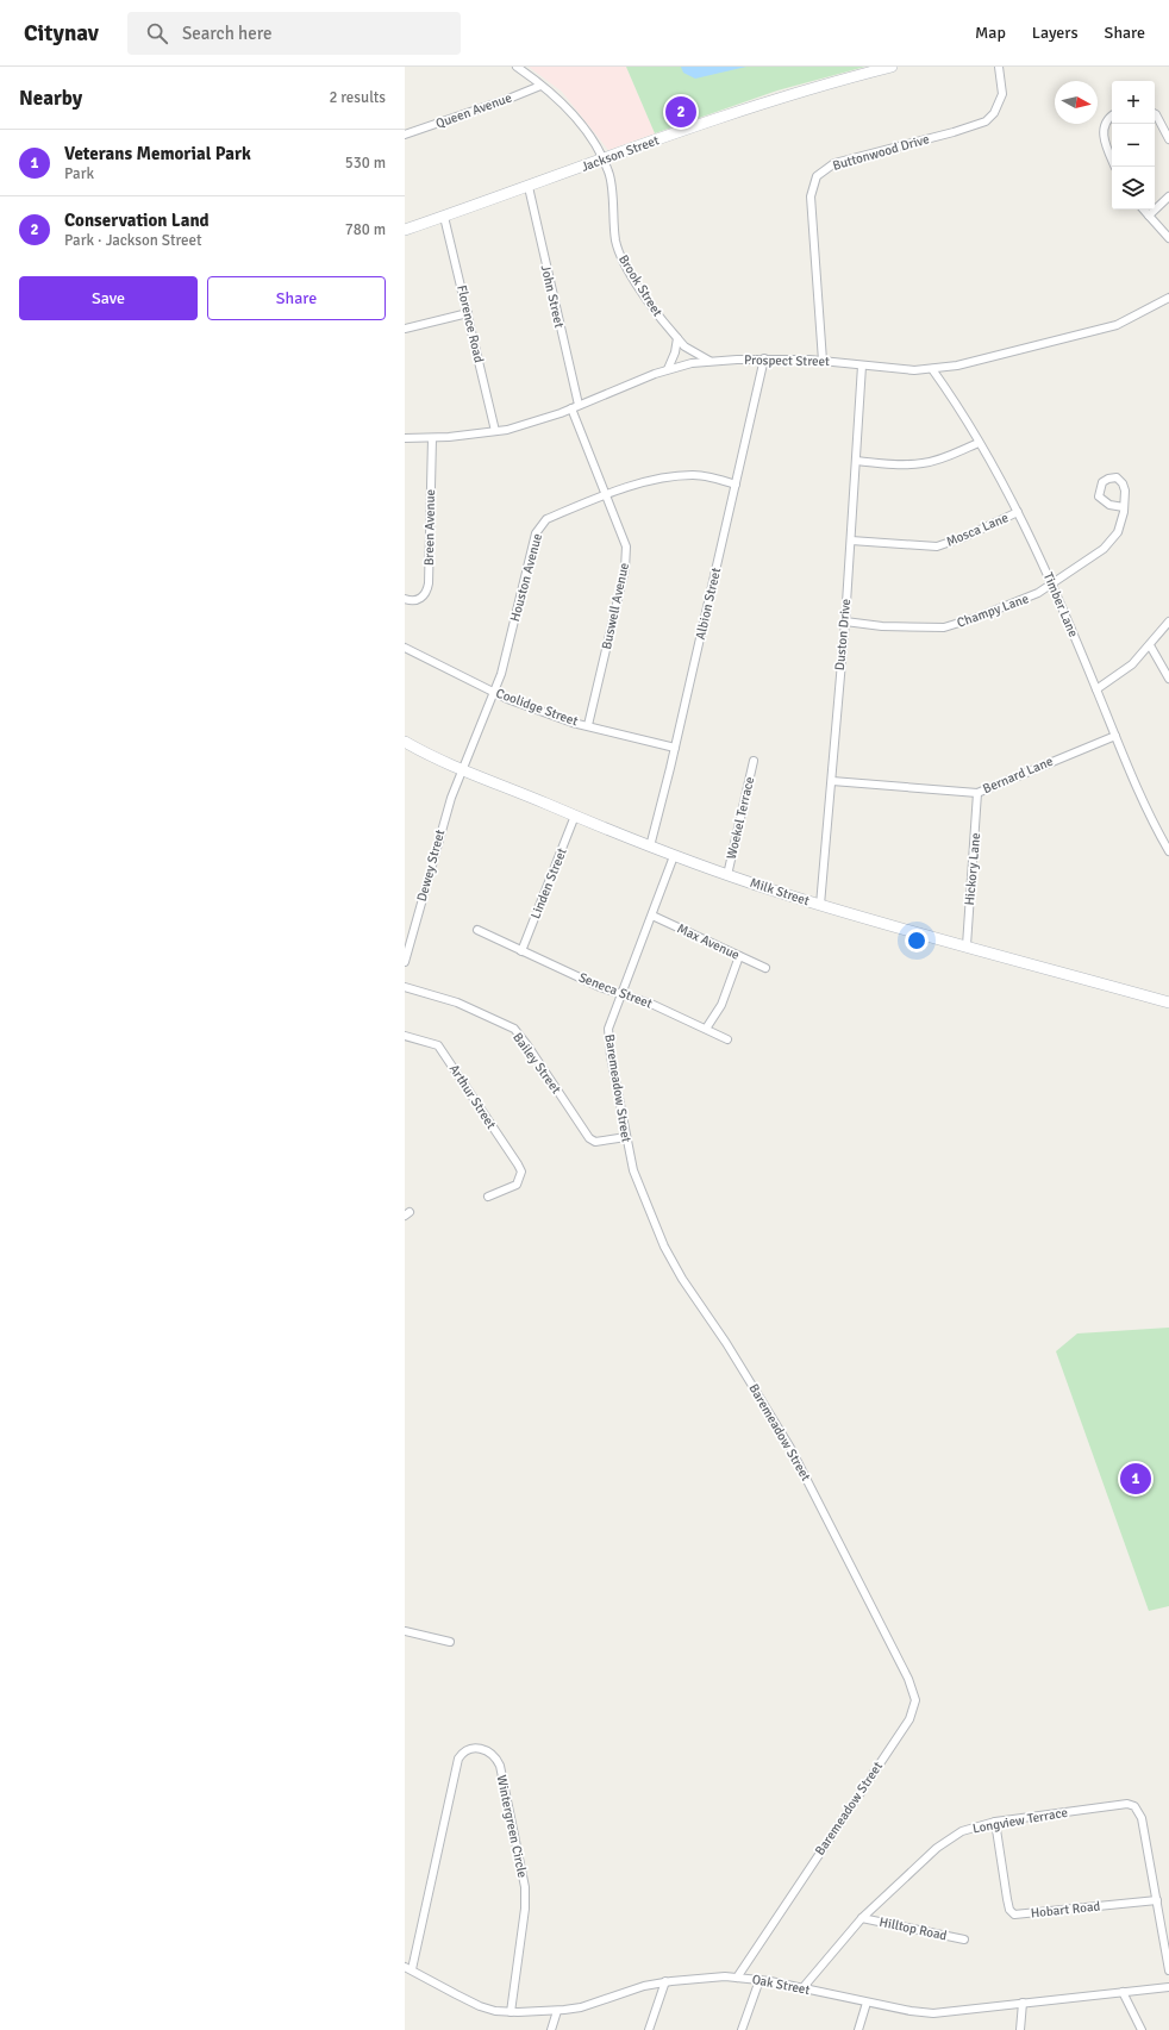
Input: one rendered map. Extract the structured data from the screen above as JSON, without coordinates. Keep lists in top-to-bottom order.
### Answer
{
  "streets": {
    "street": [
      "Queen Avenue",
      "Buttonwood Drive",
      "Jackson Street",
      "Brook Street",
      "John Street",
      "Florence Road",
      "Prospect Street",
      "Breen Avenue",
      "Mosca Lane",
      "Houston Avenue",
      "Albion Street",
      "Timber Lane",
      "Buswell Avenue",
      "Champy Lane",
      "Duston Drive",
      "Coolidge Street",
      "Bernard Lane",
      "Woekel Terrace",
      "Dewey Street",
      "Hickory Lane",
      "Linden Street",
      "Milk Street",
      "Max Avenue",
      "Seneca Street",
      "Bailey Street",
      "Baremeadow Street",
      "Arthur Street",
      "Longview Terrace",
      "Wintergreen Circle",
      "Hobart Road",
      "Hilltop Road",
      "Oak Street"
    ]
  },
  "crossings": [
    ["Queen Avenue", "Brook Street"],
    ["Buttonwood Drive", "Prospect Street"],
    ["Jackson Street", "Brook Street"],
    ["Jackson Street", "John Street"],
    ["Jackson Street", "Florence Road"],
    ["Brook Street", "Prospect Street"],
    ["John Street", "Prospect Street"],
    ["Florence Road", "Prospect Street"],
    ["Prospect Street", "Breen Avenue"],
    ["Prospect Street", "Albion Street"],
    ["Prospect Street", "Timber Lane"],
    ["Prospect Street", "Buswell Avenue"],
    ["Prospect Street", "Duston Drive"],
    ["Mosca Lane", "Timber Lane"],
    ["Mosca Lane", "Duston Drive"],
    ["Houston Avenue", "Albion Street"],
    ["Houston Avenue", "Buswell Avenue"],
    ["Houston Avenue", "Coolidge Street"],
    ["Houston Avenue", "Dewey Street"],
    ["Houston Avenue", "Milk Street"],
    ["Albion Street", "Coolidge Street"],
    ["Albion Street", "Milk Street"],
    ["Timber Lane", "Champy Lane"],
    ["Timber Lane", "Bernard Lane"],
    ["Buswell Avenue", "Coolidge Street"],
    ["Champy Lane", "Duston Drive"],
    ["Duston Drive", "Bernard Lane"],
    ["Duston Drive", "Milk Street"],
    ["Bernard Lane", "Hickory Lane"],
    ["Woekel Terrace", "Milk Street"],
    ["Dewey Street", "Milk Street"],
    ["Hickory Lane", "Milk Street"],
    ["Linden Street", "Milk Street"],
    ["Linden Street", "Seneca Street"],
    ["Milk Street", "Baremeadow Street"],
    ["Max Avenue", "Baremeadow Street"],
    ["Seneca Street", "Baremeadow Street"],
    ["Bailey Street", "Baremeadow Street"],
    ["Baremeadow Street", "Oak Street"],
    ["Longview Terrace", "Hobart Road"],
    ["Longview Terrace", "Hilltop Road"],
    ["Longview Terrace", "Oak Street"],
    ["Wintergreen Circle", "Oak Street"]
  ],
  "north": "right",
  "page": {
    "header": "Citynav",
    "search": "Search here",
    "nav": ["Map", "Layers", "Share"],
    "heading": ["Nearby", "2 results"],
    "map_buttons": ["+", "−"],
    "pins": ["2", "1"],
    "list": [
      {
        "mark": "1",
        "name": "Veterans Memorial Park",
        "note": "Park",
        "value": "530 m"
      },
      {
        "mark": "2",
        "name": "Conservation Land",
        "note": "Park · Jackson Street",
        "value": "780 m"
      }
    ],
    "buttons": ["Save", "Share"]
  }
}
